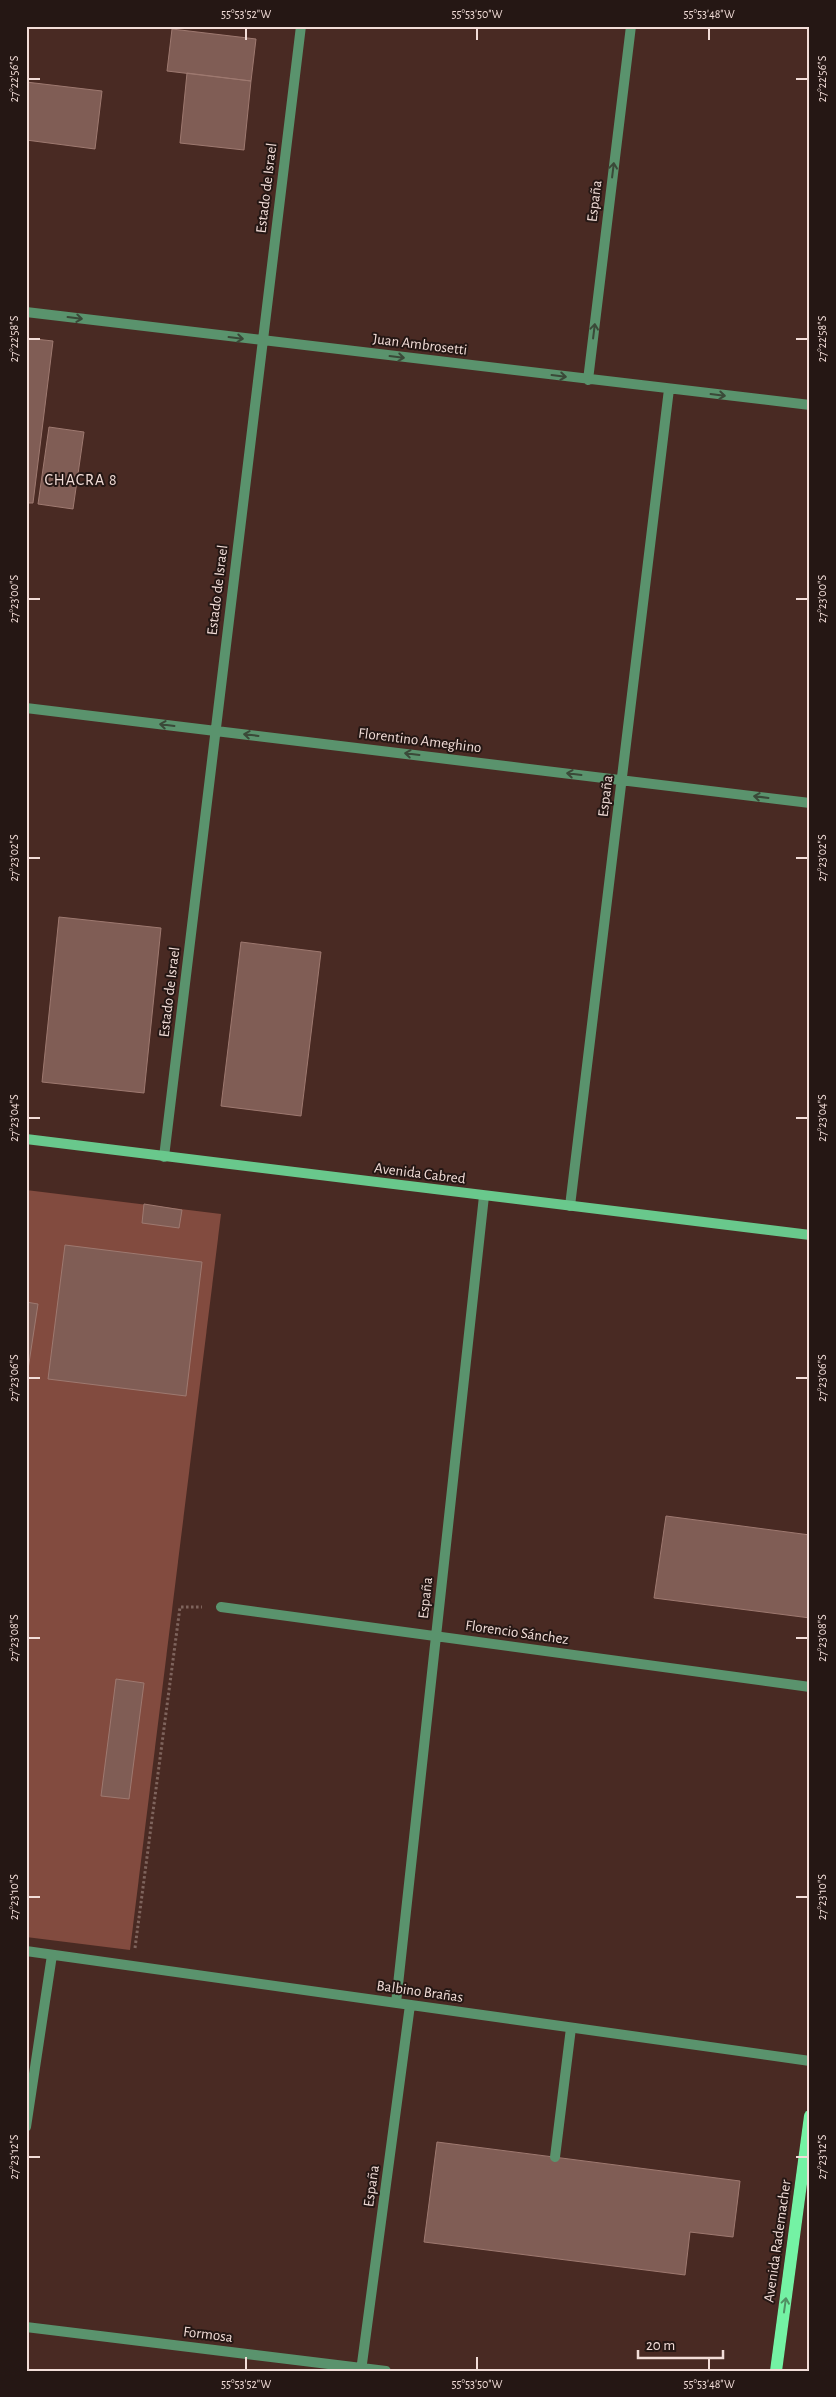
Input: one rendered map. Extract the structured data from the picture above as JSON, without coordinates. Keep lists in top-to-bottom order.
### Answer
{
  "streets": {
    "main road": ["Avenida Cabred", "Avenida Rademacher"],
    "street": [
      "Estado de Israel",
      "España",
      "Juan Ambrosetti",
      "Florentino Ameghino",
      "Florencio Sánchez",
      "Balbino Brañas",
      "Formosa"
    ]
  },
  "crossings": [
    ["Estado de Israel", "Juan Ambrosetti"],
    ["Estado de Israel", "Florentino Ameghino"],
    ["Estado de Israel", "Avenida Cabred"],
    ["España", "Juan Ambrosetti"],
    ["España", "Florentino Ameghino"],
    ["España", "Avenida Cabred"],
    ["España", "Florencio Sánchez"],
    ["España", "Balbino Brañas"],
    ["España", "Formosa"]
  ],
  "one_way": ["Juan Ambrosetti", "Florentino Ameghino", "Avenida Rademacher"],
  "districts": ["CHACRA 8"],
  "scale_bar": "20 m",
  "coordinates": [
    "55°53'52\"W",
    "55°53'50\"W",
    "55°53'48\"W",
    "27°22'56\"S",
    "27°22'58\"S",
    "27°23'00\"S",
    "27°23'02\"S",
    "27°23'04\"S",
    "27°23'06\"S",
    "27°23'08\"S",
    "27°23'10\"S",
    "27°23'12\"S"
  ]
}
